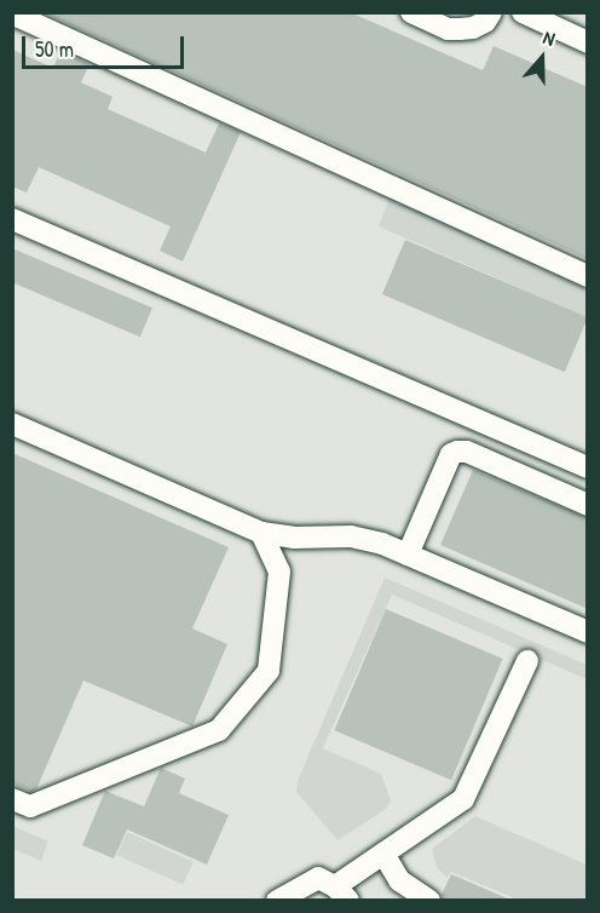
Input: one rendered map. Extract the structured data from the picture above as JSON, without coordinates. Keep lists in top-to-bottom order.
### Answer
{
  "scale_bar": "50 m",
  "north": "top"
}
